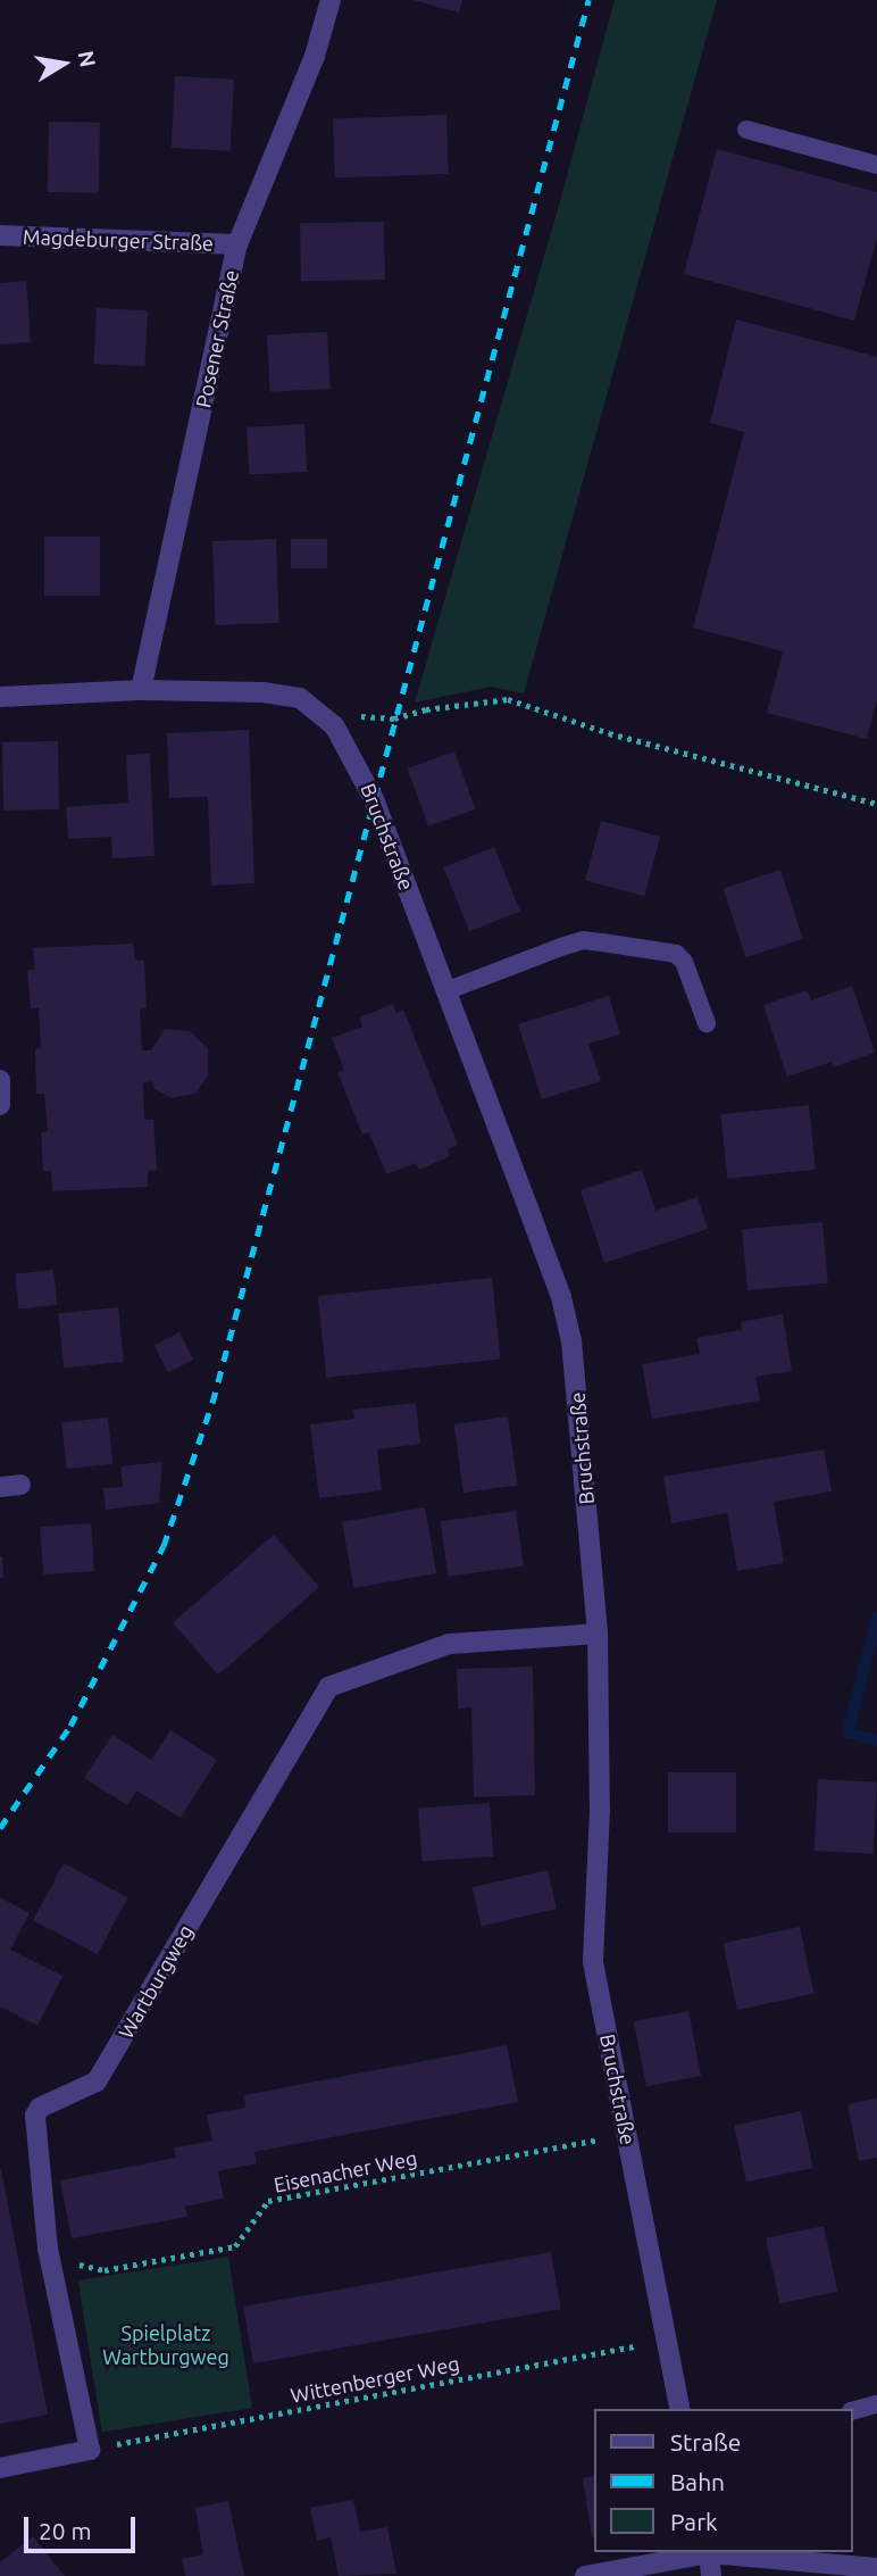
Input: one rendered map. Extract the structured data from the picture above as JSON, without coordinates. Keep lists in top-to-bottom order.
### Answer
{
  "streets": {
    "street": [
      "Magdeburger Straße",
      "Posener Straße",
      "Bruchstraße",
      "Wartburgweg"
    ],
    "path": ["Eisenacher Weg", "Wittenberger Weg"]
  },
  "crossings": [
    ["Magdeburger Straße", "Posener Straße"],
    ["Posener Straße", "Bruchstraße"],
    ["Bruchstraße", "Wartburgweg"],
    ["Bruchstraße", "Eisenacher Weg"],
    ["Bruchstraße", "Wittenberger Weg"],
    ["Wartburgweg", "Eisenacher Weg"],
    ["Wartburgweg", "Wittenberger Weg"]
  ],
  "parks": ["Spielplatz Wartburgweg"],
  "legend": ["Straße", "Bahn", "Park"],
  "scale_bar": "20 m",
  "north": "right"
}
